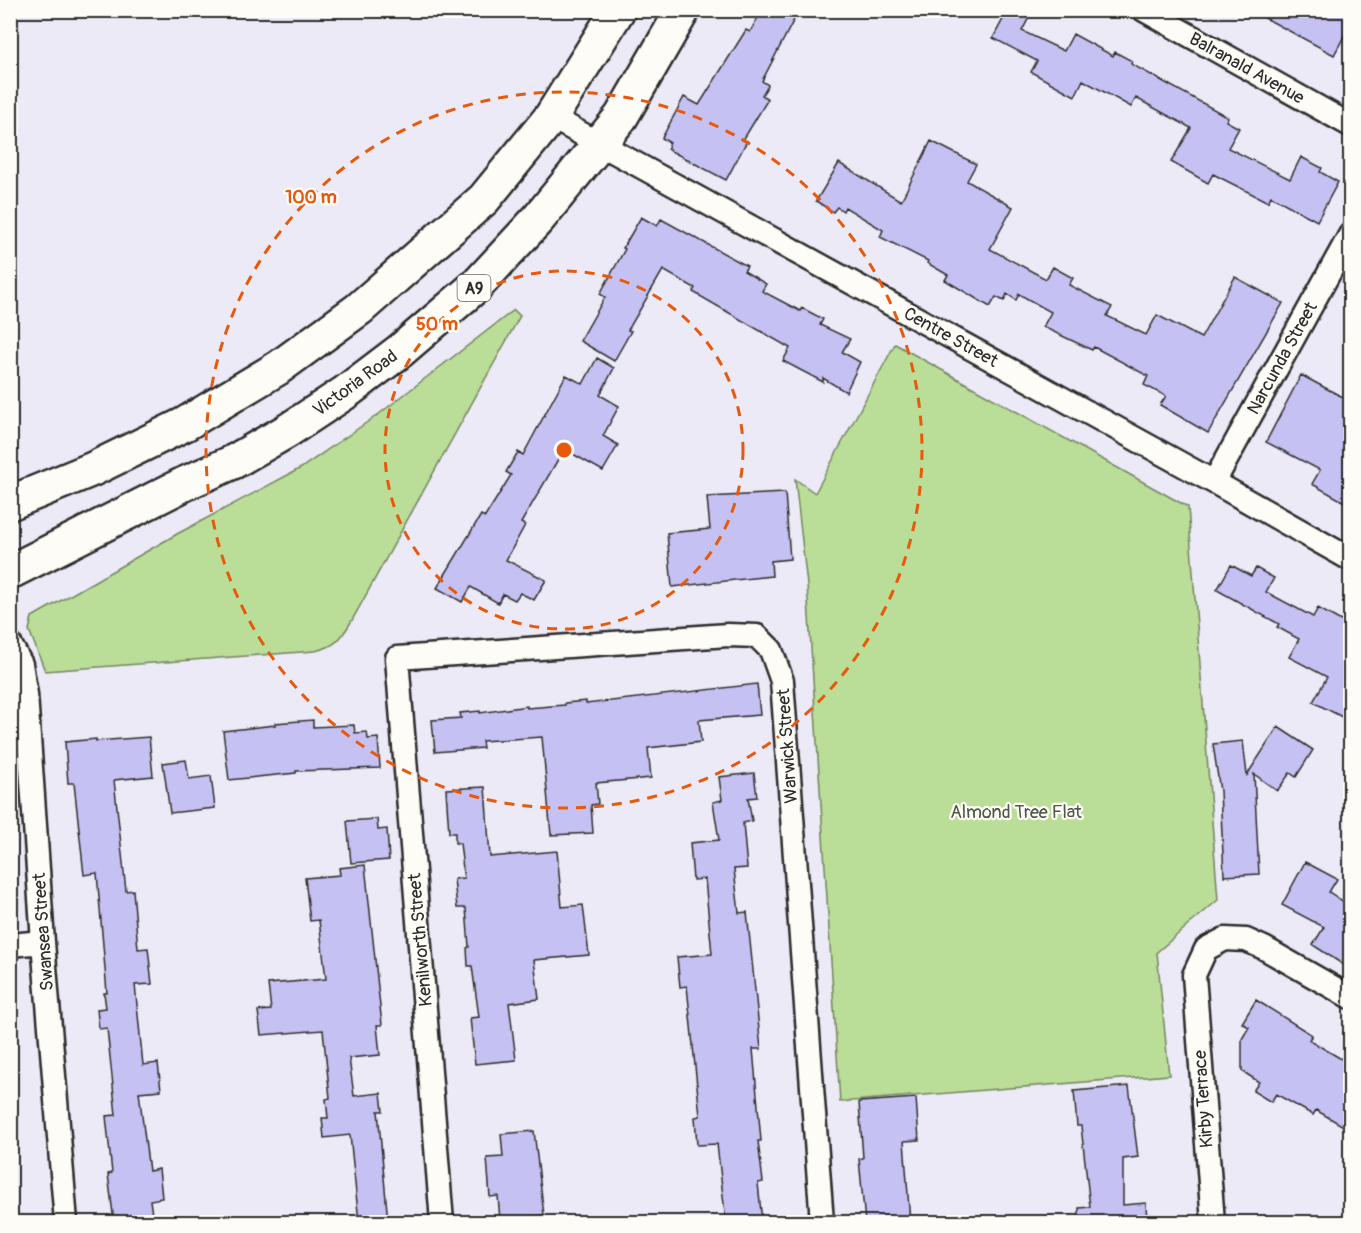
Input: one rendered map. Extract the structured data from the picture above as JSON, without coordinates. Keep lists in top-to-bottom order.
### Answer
{
  "streets": {
    "highway": ["A9", "Victoria Road"],
    "street": [
      "Balranald Avenue",
      "Centre Street",
      "Narcunda Street",
      "Warwick Street",
      "Swansea Street",
      "Kenilworth Street",
      "Kirby Terrace"
    ]
  },
  "crossings": [
    ["Centre Street", "Narcunda Street"],
    ["Centre Street", "Victoria Road"],
    ["Warwick Street", "Kenilworth Street"]
  ],
  "parks": ["Almond Tree Flat"],
  "rings": ["100 m", "50 m"]
}
